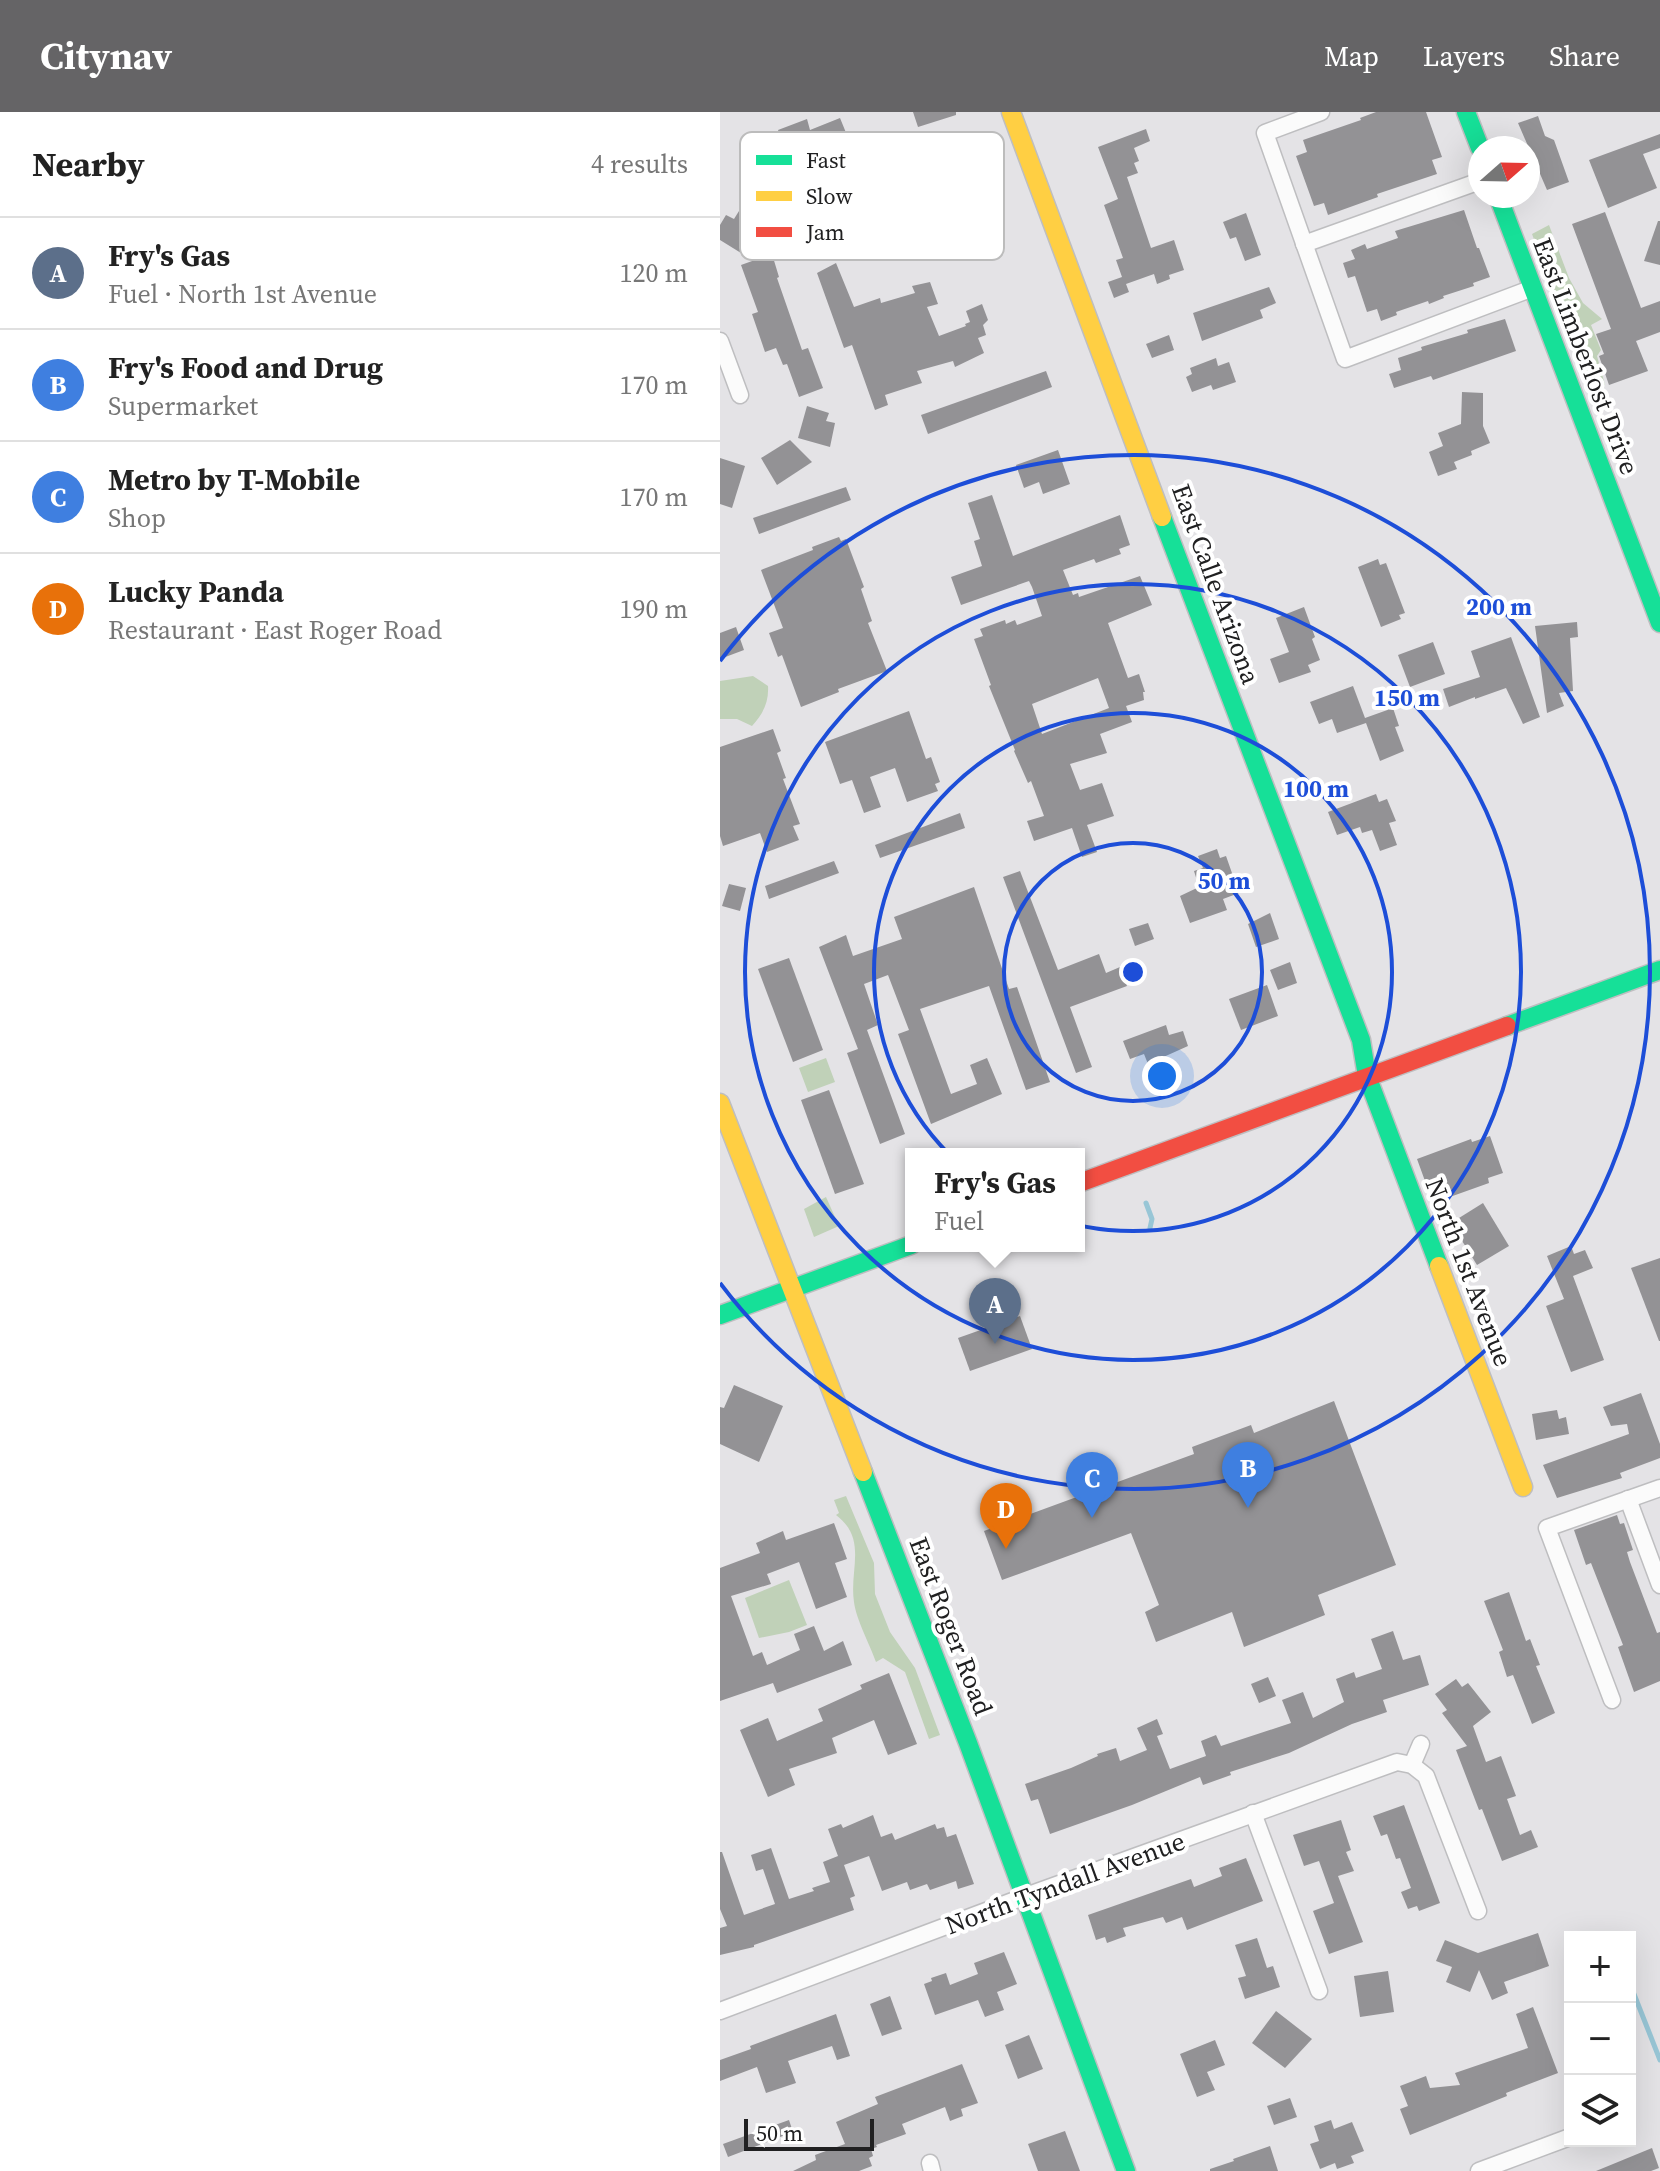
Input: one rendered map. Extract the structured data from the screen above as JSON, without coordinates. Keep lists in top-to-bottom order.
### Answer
{
  "streets": {
    "street": [
      "East Limberlost Drive",
      "East Calle Arizona",
      "North 1st Avenue",
      "East Roger Road",
      "North Tyndall Avenue"
    ]
  },
  "crossings": [
    ["East Calle Arizona", "North 1st Avenue"],
    ["East Roger Road", "North Tyndall Avenue"]
  ],
  "legend": ["Fast", "Slow", "Jam"],
  "scale_bar": "50 m",
  "north": "right",
  "page": {
    "header": "Citynav",
    "nav": ["Map", "Layers", "Share"],
    "heading": ["Nearby", "4 results"],
    "list": [
      {
        "mark": "A",
        "name": "Fry's Gas",
        "note": "Fuel · North 1st Avenue",
        "value": "120 m"
      },
      {
        "mark": "B",
        "name": "Fry's Food and Drug",
        "note": "Supermarket",
        "value": "170 m"
      },
      {
        "mark": "C",
        "name": "Metro by T-Mobile",
        "note": "Shop",
        "value": "170 m"
      },
      {
        "mark": "D",
        "name": "Lucky Panda",
        "note": "Restaurant · East Roger Road",
        "value": "190 m"
      }
    ],
    "popup": ["Fry's Gas", "Fuel"],
    "pins": [
      "A",
      "B",
      "C",
      "D"
    ],
    "map_buttons": ["+", "−"],
    "scale": "50 m"
  },
  "rings": [
    "200 m",
    "150 m",
    "100 m",
    "50 m"
  ]
}
